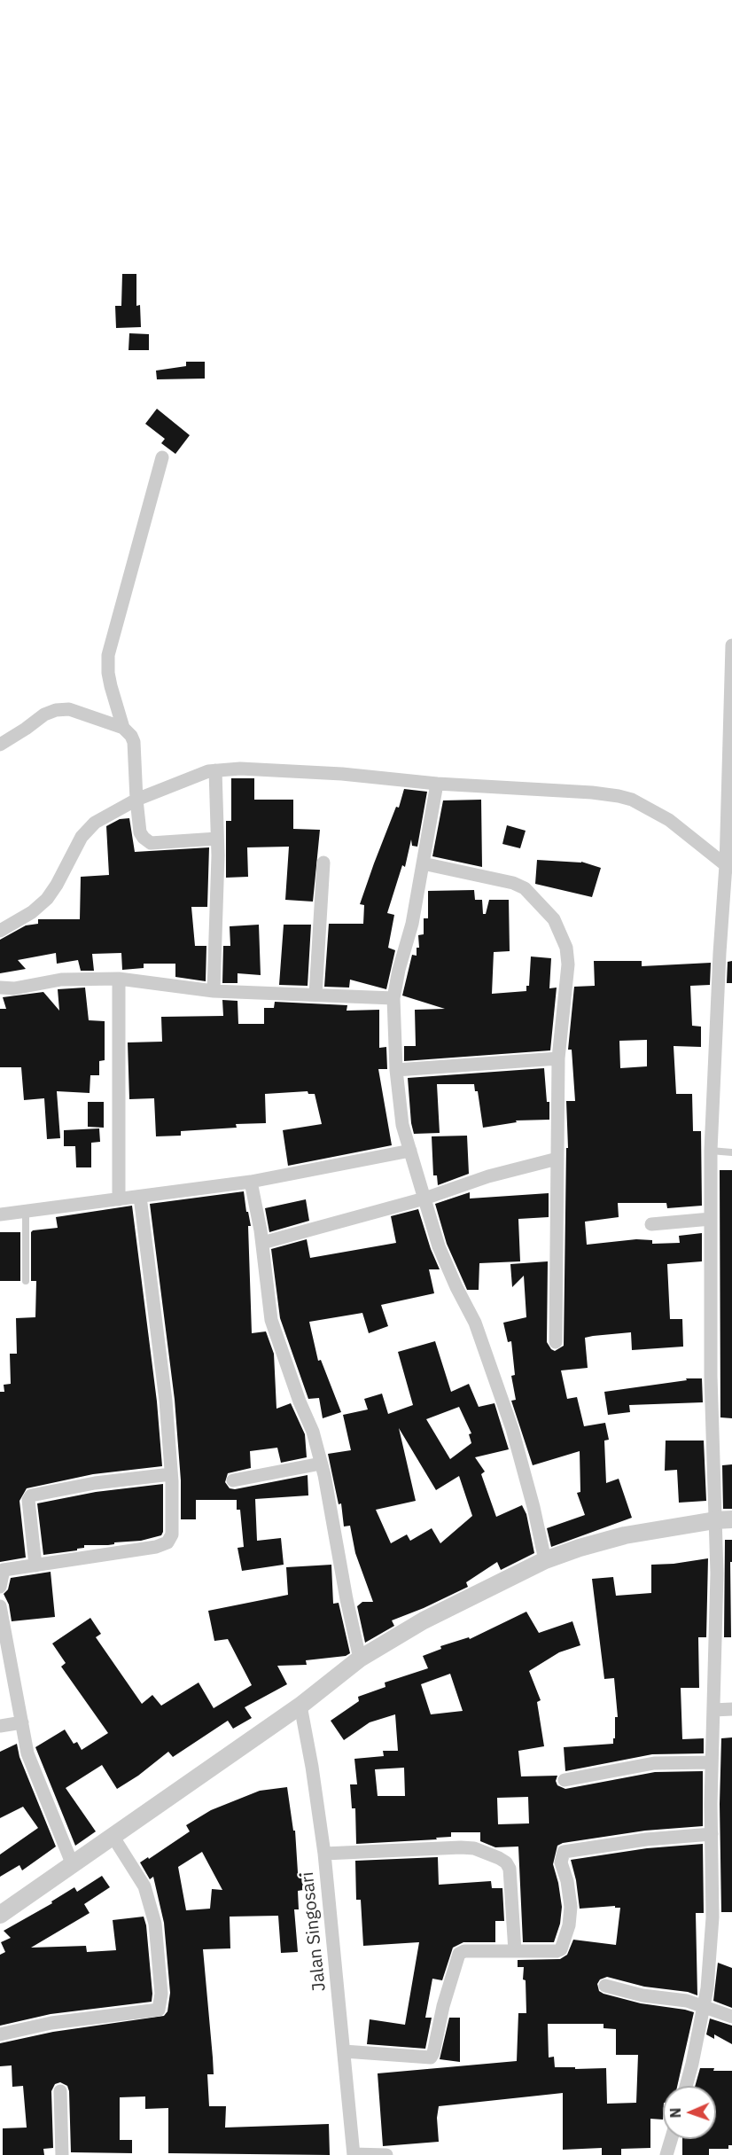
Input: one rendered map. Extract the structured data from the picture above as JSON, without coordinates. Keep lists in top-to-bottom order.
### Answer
{
  "streets": {
    "street": ["Jalan Singosari"]
  },
  "north": "left"
}
